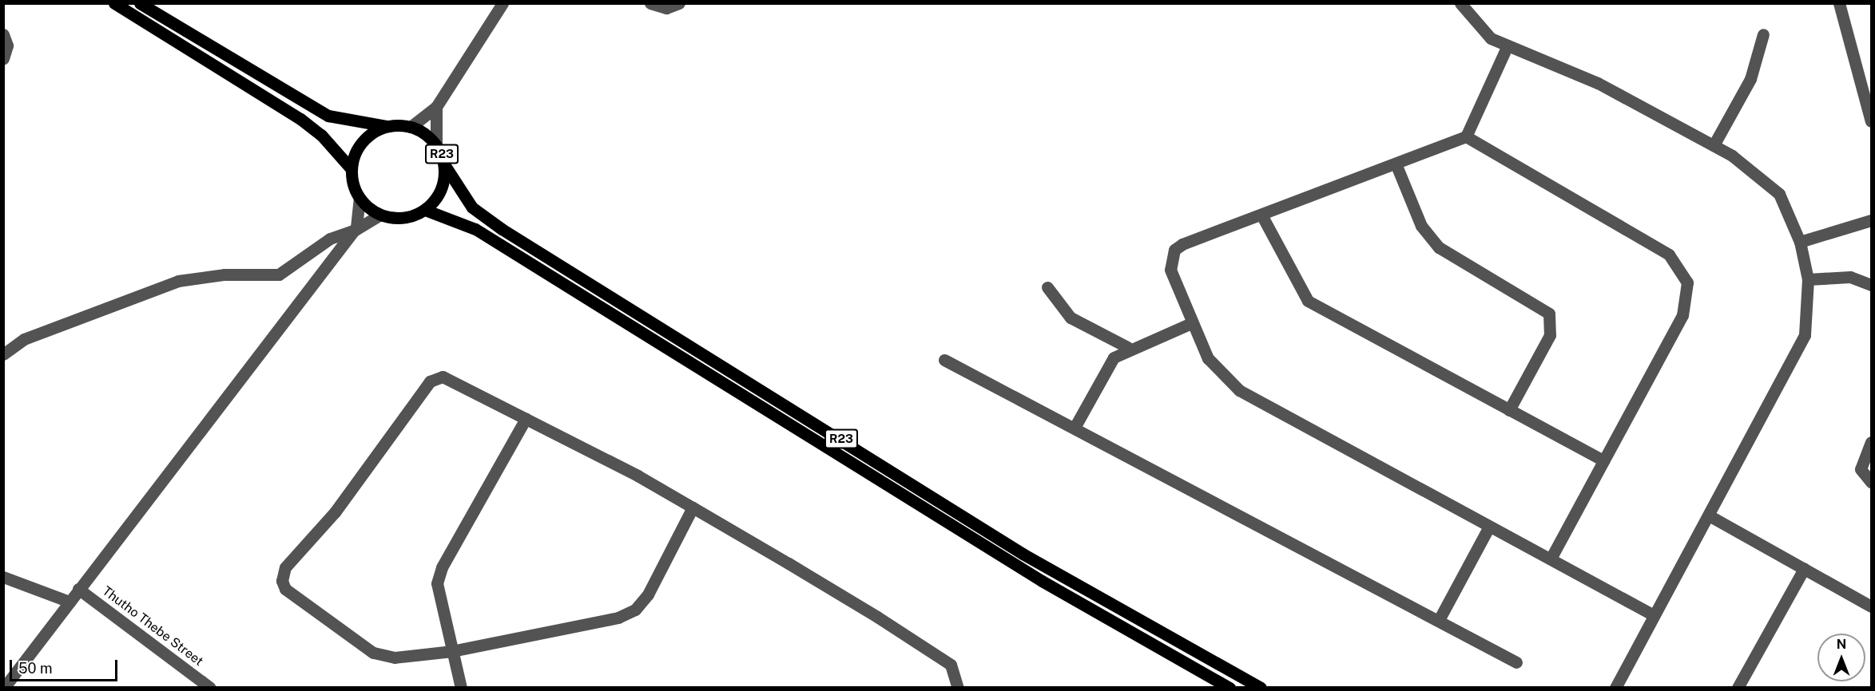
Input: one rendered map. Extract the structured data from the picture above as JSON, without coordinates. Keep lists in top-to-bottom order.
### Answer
{
  "streets": {
    "main road": ["R23"],
    "street": ["Thutho Thebe Street"]
  },
  "scale_bar": "50 m",
  "north": "top"
}
